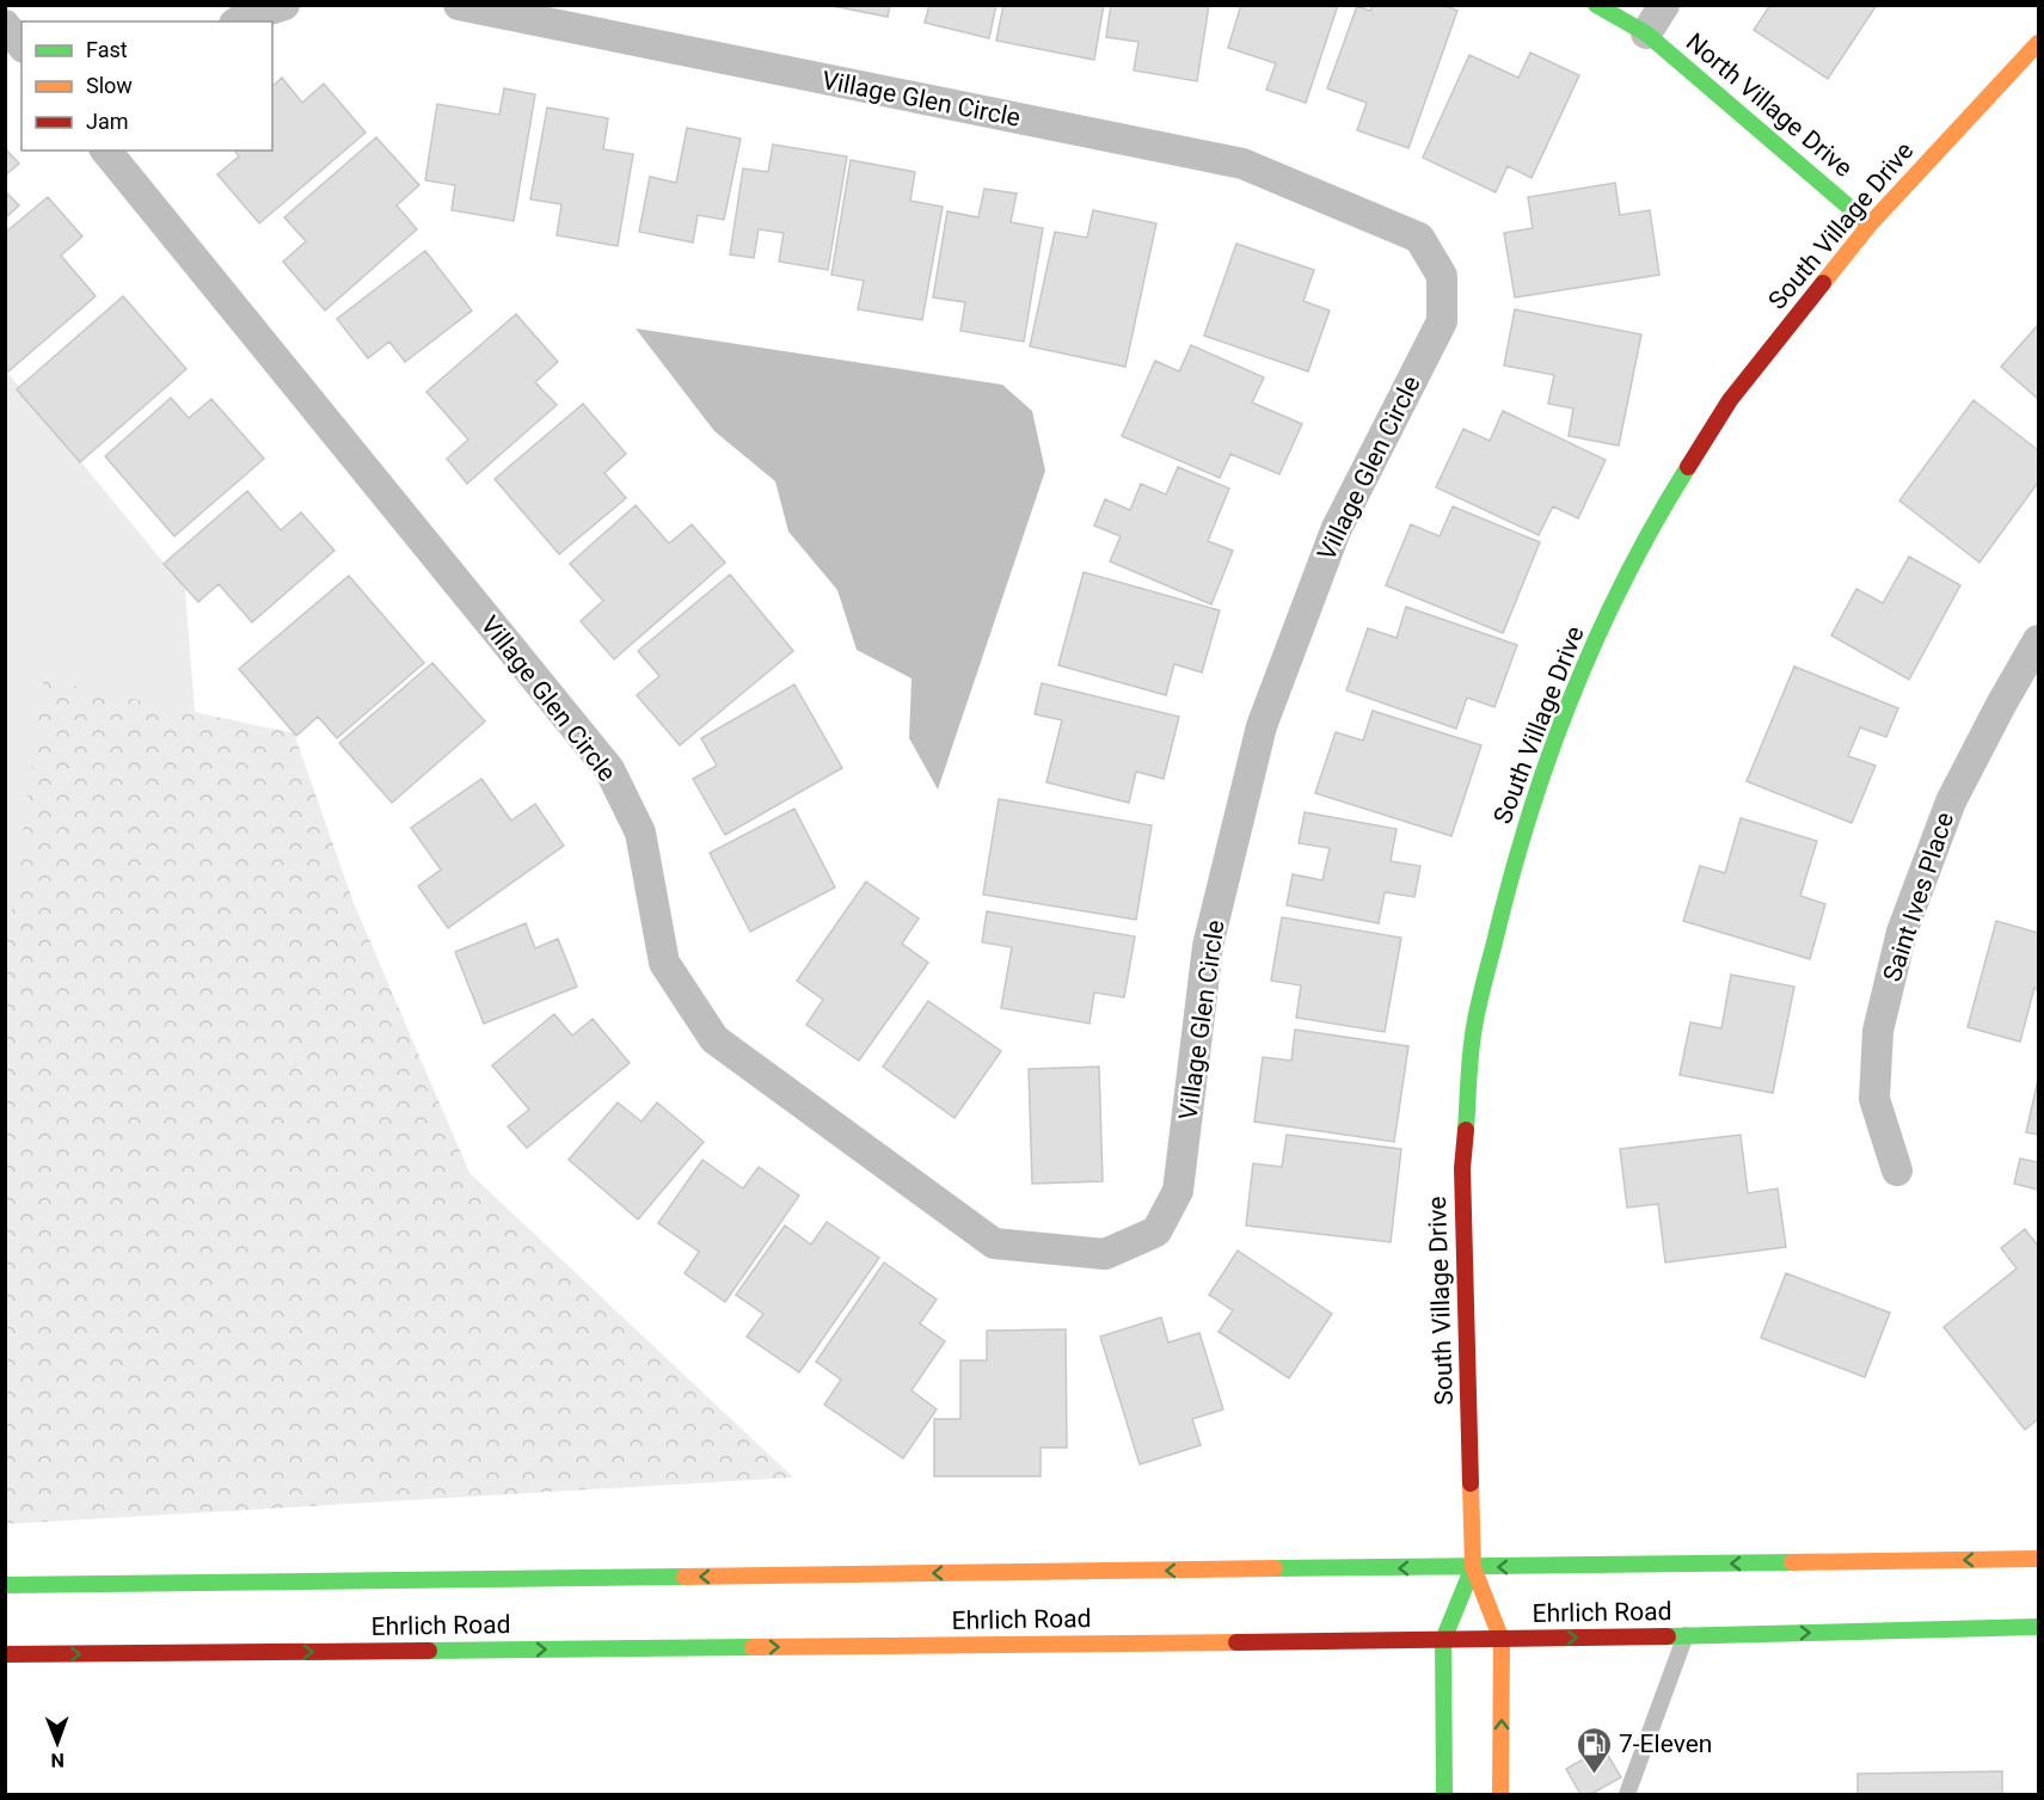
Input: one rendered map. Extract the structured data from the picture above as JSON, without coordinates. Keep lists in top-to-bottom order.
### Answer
{
  "streets": {
    "main road": ["North Village Drive", "South Village Drive", "Ehrlich Road"],
    "street": ["Village Glen Circle", "Saint Ives Place"]
  },
  "crossings": [
    ["North Village Drive", "South Village Drive"],
    ["South Village Drive", "Ehrlich Road"]
  ],
  "places": {
    "fuel station": ["7-Eleven"]
  },
  "legend": ["Fast", "Slow", "Jam"],
  "north": "bottom"
}
